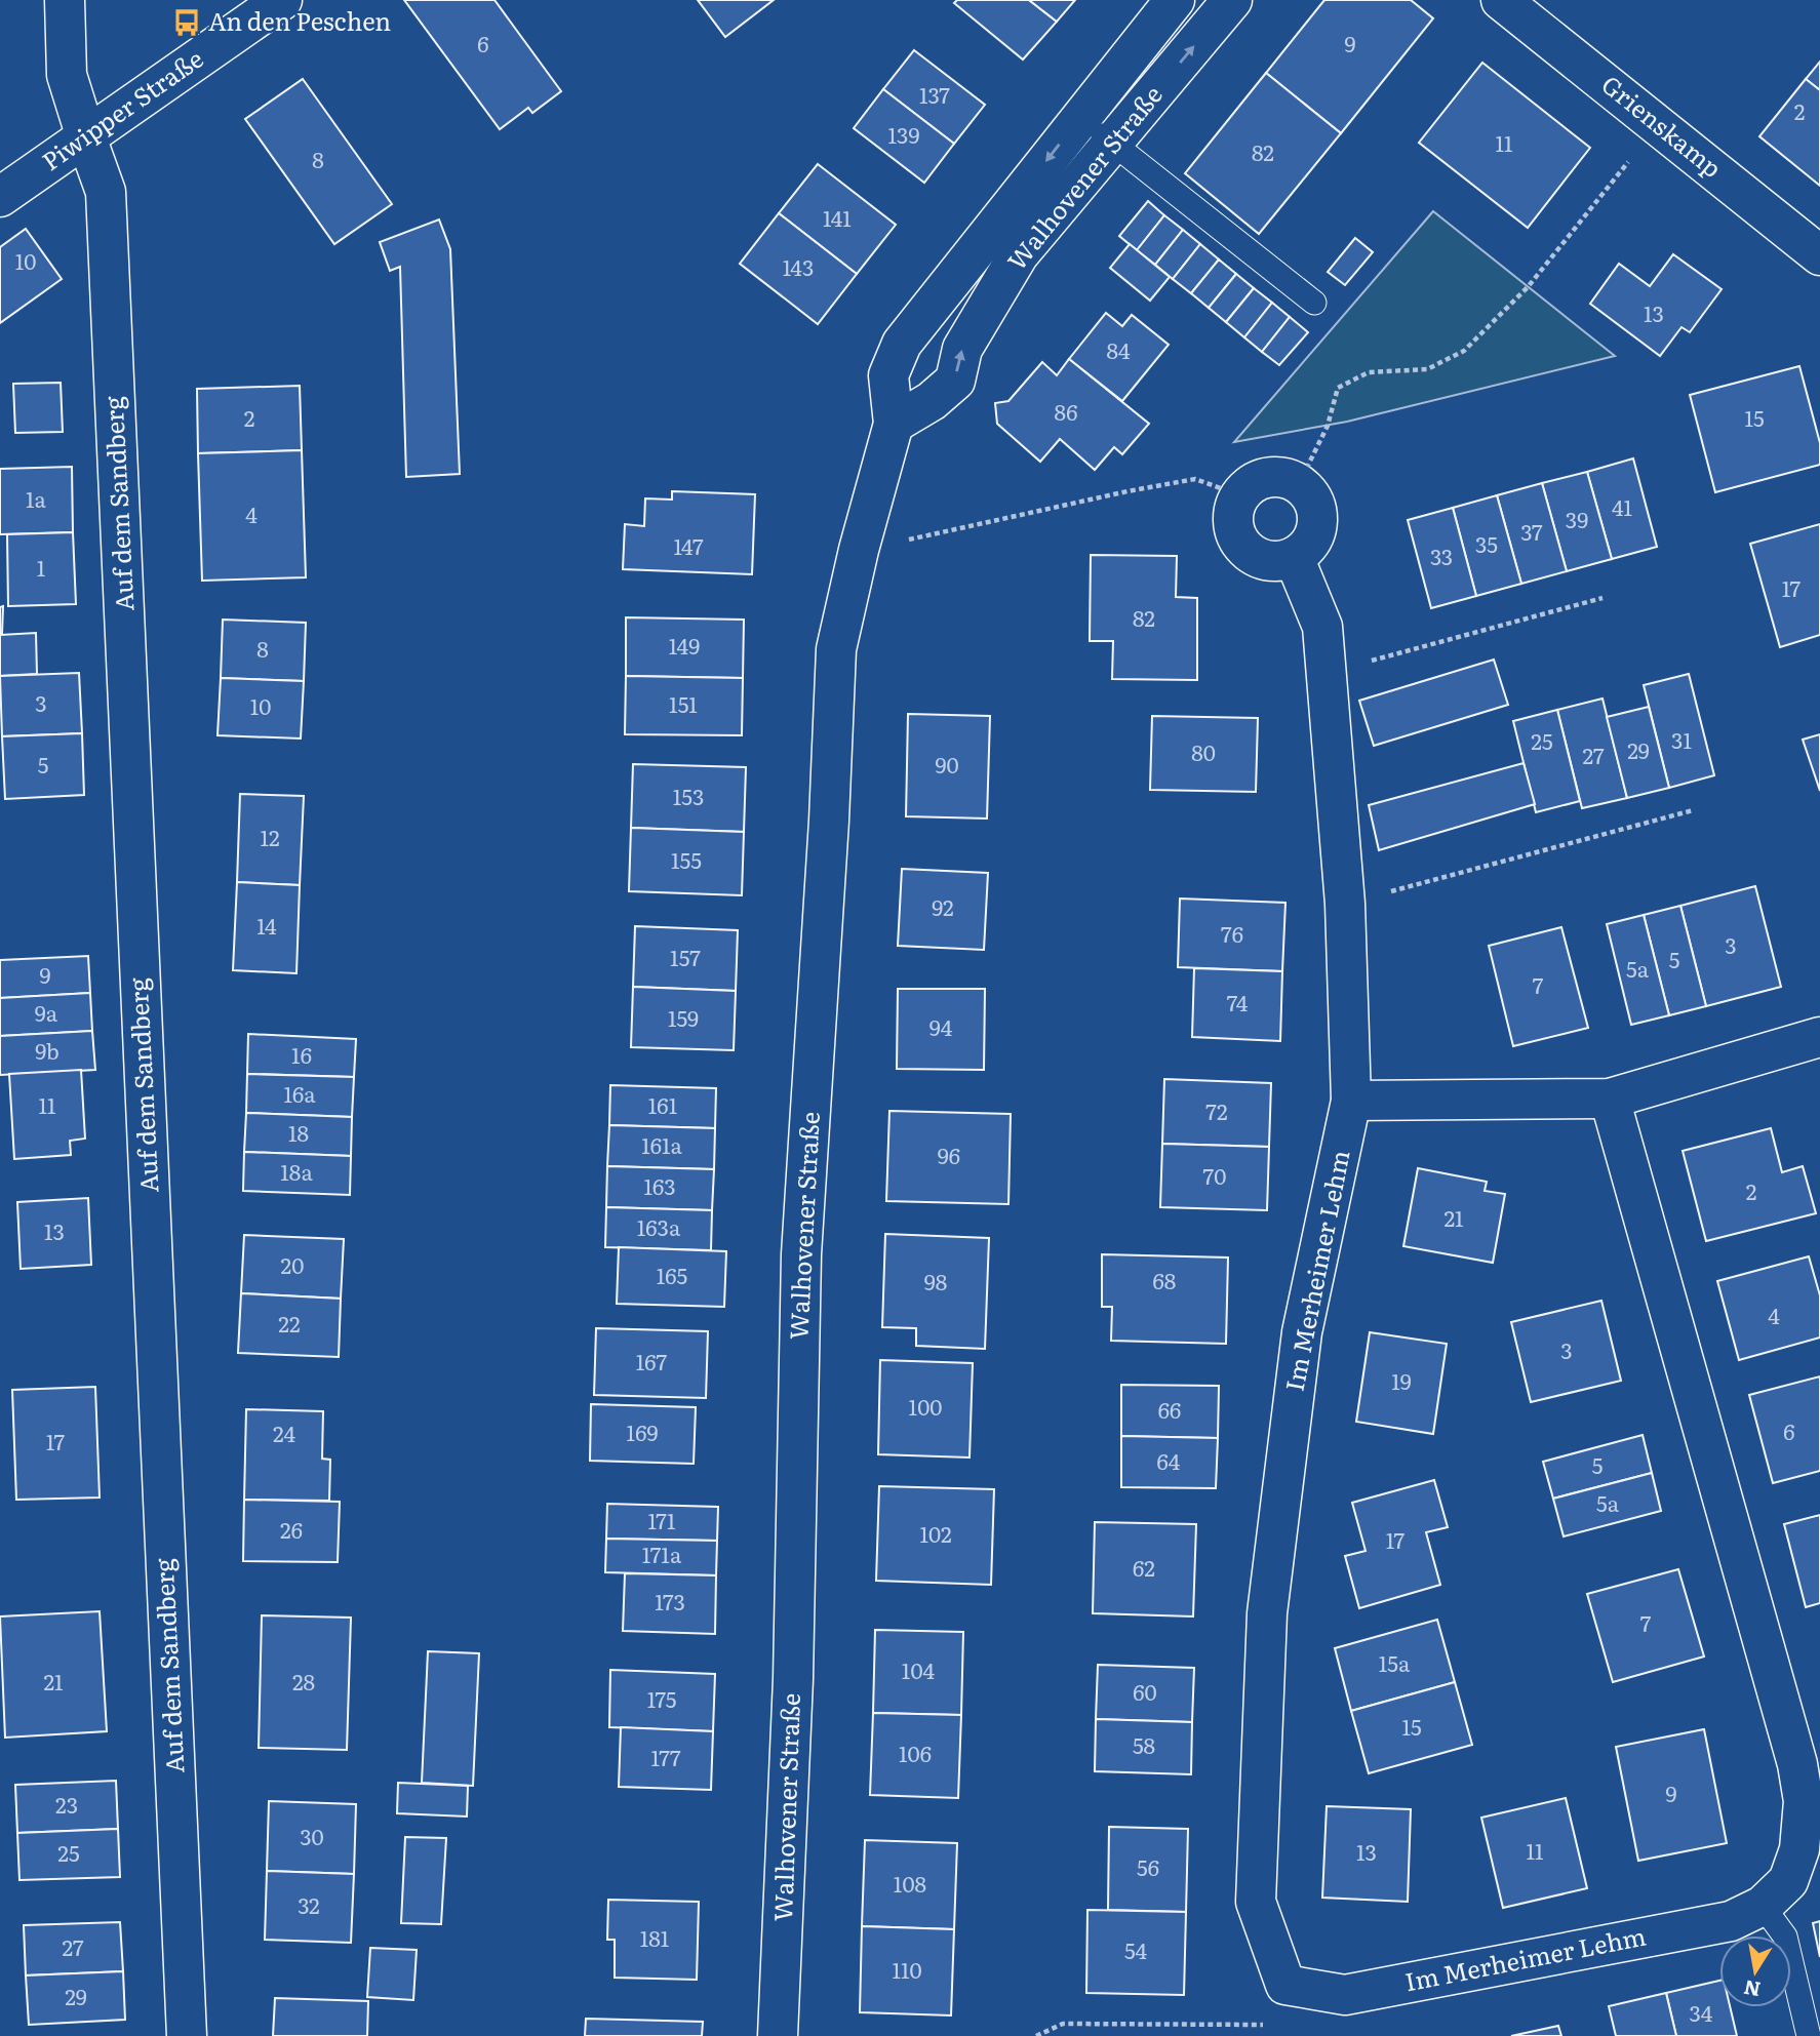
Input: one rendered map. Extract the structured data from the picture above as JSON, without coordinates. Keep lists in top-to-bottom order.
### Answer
{
  "streets": {
    "street": [
      "Piwipper Straße",
      "Grienskamp",
      "Walhovener Straße",
      "Auf dem Sandberg",
      "Im Merheimer Lehm"
    ]
  },
  "crossings": [
    ["Piwipper Straße", "Auf dem Sandberg"]
  ],
  "places": {
    "bus stop": ["An den Peschen"]
  },
  "house_numbers": [
    "6",
    "9",
    "137",
    "2",
    "139",
    "11",
    "82",
    "8",
    "141",
    "10",
    "143",
    "13",
    "84",
    "86",
    "2",
    "15",
    "1a",
    "41",
    "4",
    "39",
    "37",
    "35",
    "147",
    "33",
    "1",
    "17",
    "82",
    "149",
    "8",
    "3",
    "151",
    "10",
    "31",
    "25",
    "29",
    "80",
    "27",
    "5",
    "90",
    "153",
    "12",
    "155",
    "92",
    "14",
    "76",
    "3",
    "157",
    "5",
    "5a",
    "9",
    "7",
    "74",
    "9a",
    "159",
    "94",
    "9b",
    "16",
    "16a",
    "11",
    "161",
    "72",
    "18",
    "161a",
    "96",
    "18a",
    "70",
    "163",
    "2",
    "21",
    "163a",
    "13",
    "20",
    "165",
    "68",
    "98",
    "4",
    "22",
    "3",
    "167",
    "19",
    "100",
    "66",
    "6",
    "169",
    "24",
    "17",
    "64",
    "5",
    "5a",
    "171",
    "26",
    "102",
    "17",
    "171a",
    "62",
    "173",
    "7",
    "15a",
    "104",
    "21",
    "28",
    "60",
    "175",
    "15",
    "58",
    "106",
    "177",
    "9",
    "23",
    "30",
    "11",
    "13",
    "25",
    "56",
    "108",
    "32",
    "181",
    "27",
    "54",
    "110",
    "29",
    "34"
  ],
  "north": "bottom"
}
